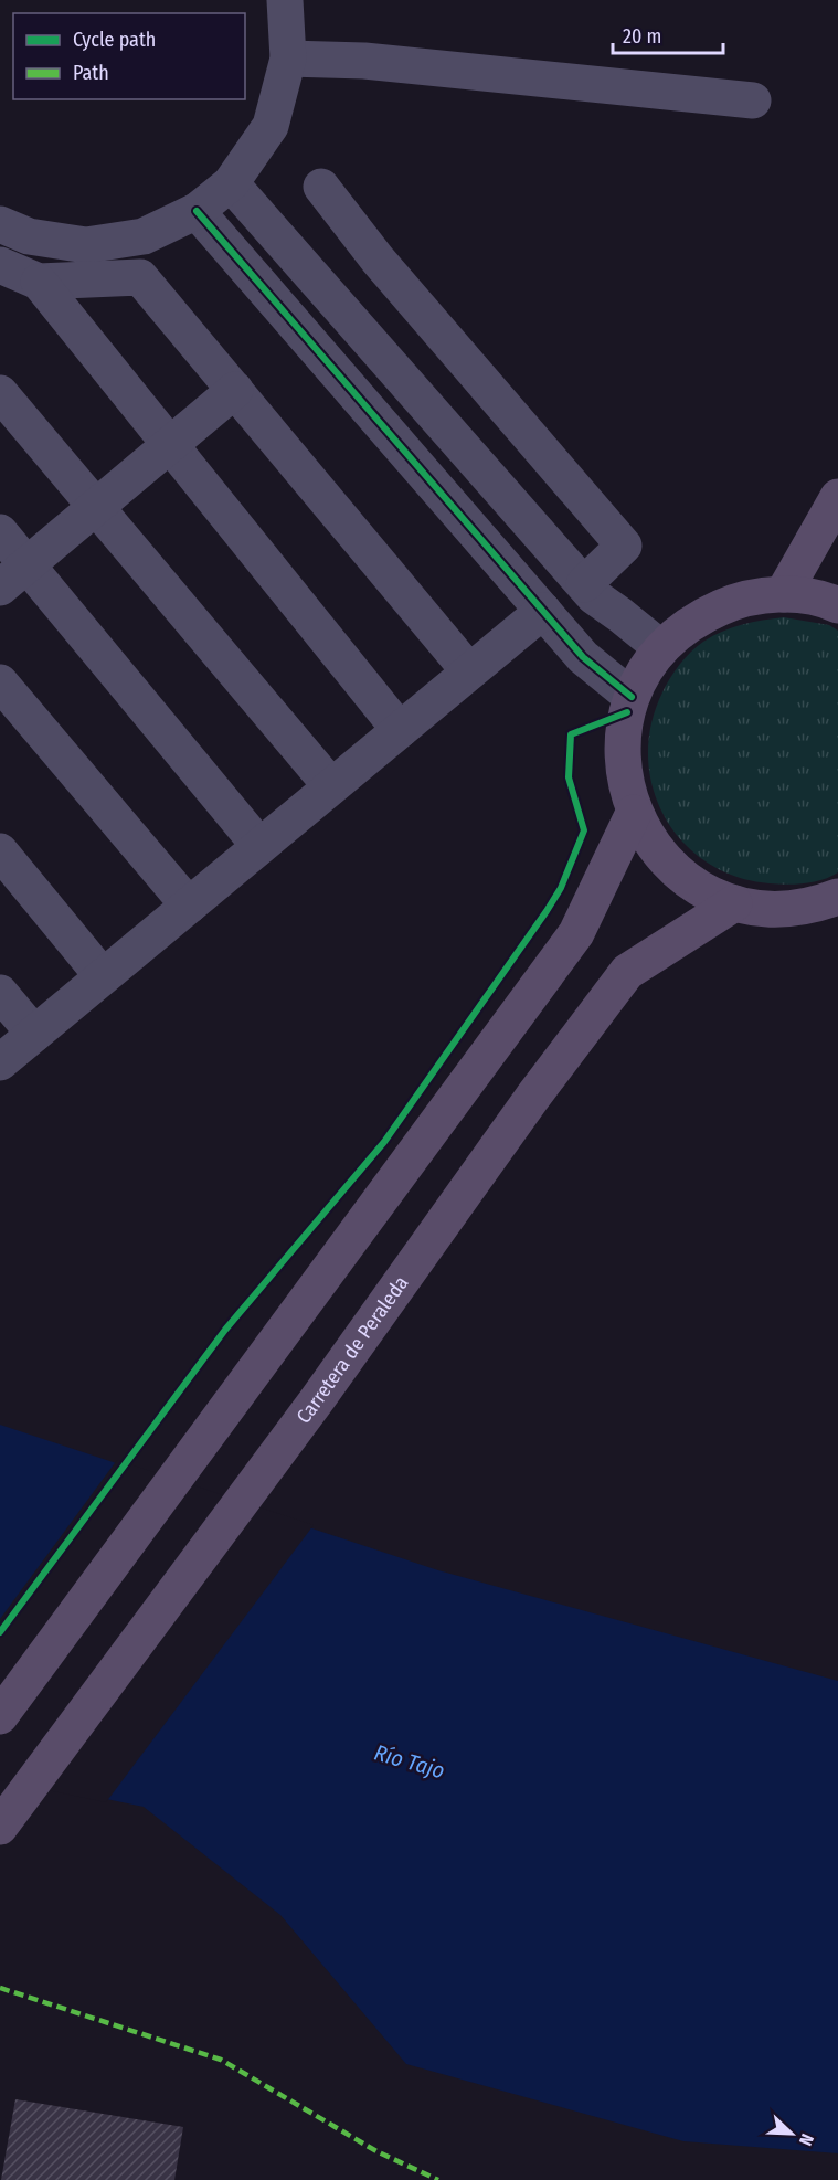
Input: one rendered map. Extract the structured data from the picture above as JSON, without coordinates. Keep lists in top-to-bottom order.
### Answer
{
  "streets": {
    "main road": ["Carretera de Peraleda"]
  },
  "water": ["Río Tajo"],
  "legend": ["Cycle path", "Path"],
  "scale_bar": "20 m",
  "north": "bottom right"
}
